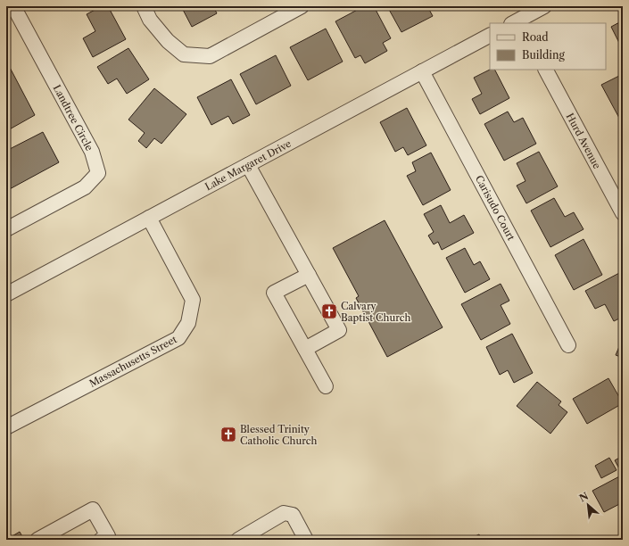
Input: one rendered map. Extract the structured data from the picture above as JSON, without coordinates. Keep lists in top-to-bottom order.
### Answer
{
  "streets": {
    "street": [
      "Landtree Circle",
      "Hurd Avenue",
      "Lake Margaret Drive",
      "Carisudo Court",
      "Massachusetts Street"
    ]
  },
  "crossings": [
    ["Lake Margaret Drive", "Carisudo Court"],
    ["Lake Margaret Drive", "Massachusetts Street"]
  ],
  "places": {
    "church": ["Calvary Baptist Church", "Blessed Trinity Catholic Church"]
  },
  "legend": ["Road", "Building"],
  "north": "top left"
}
